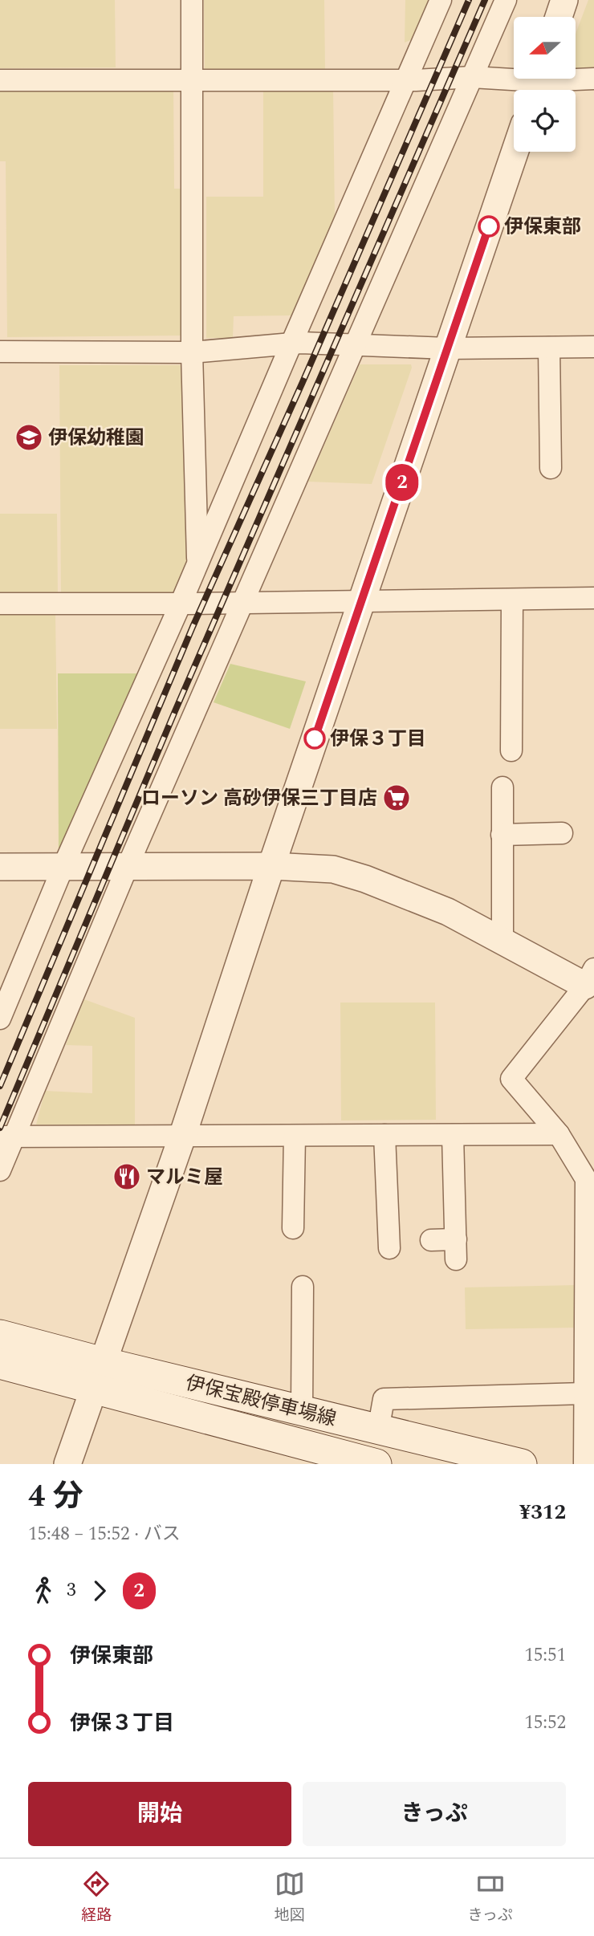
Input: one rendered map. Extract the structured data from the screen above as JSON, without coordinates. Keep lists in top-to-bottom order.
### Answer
{
  "streets": {
    "main road": ["伊保宝殿停車場線"]
  },
  "places": {
    "other": ["伊保東部", "伊保３丁目"],
    "school or university": ["伊保幼稚園"],
    "supermarket": ["ローソン 高砂伊保三丁目店"],
    "restaurant": ["マルミ屋"]
  },
  "lines": ["bus line 2"],
  "north": "left",
  "page": {
    "on_map": "2",
    "heading": ["4 分", "15:48 – 15:52 · バス", "¥312"],
    "legs": ["3", "2"],
    "list": [
      {
        "name": "伊保東部",
        "value": "15:51"
      },
      {
        "name": "伊保３丁目",
        "value": "15:52"
      }
    ],
    "buttons": ["開始", "きっぷ"],
    "tabs": ["経路", "地図", "きっぷ"]
  }
}
